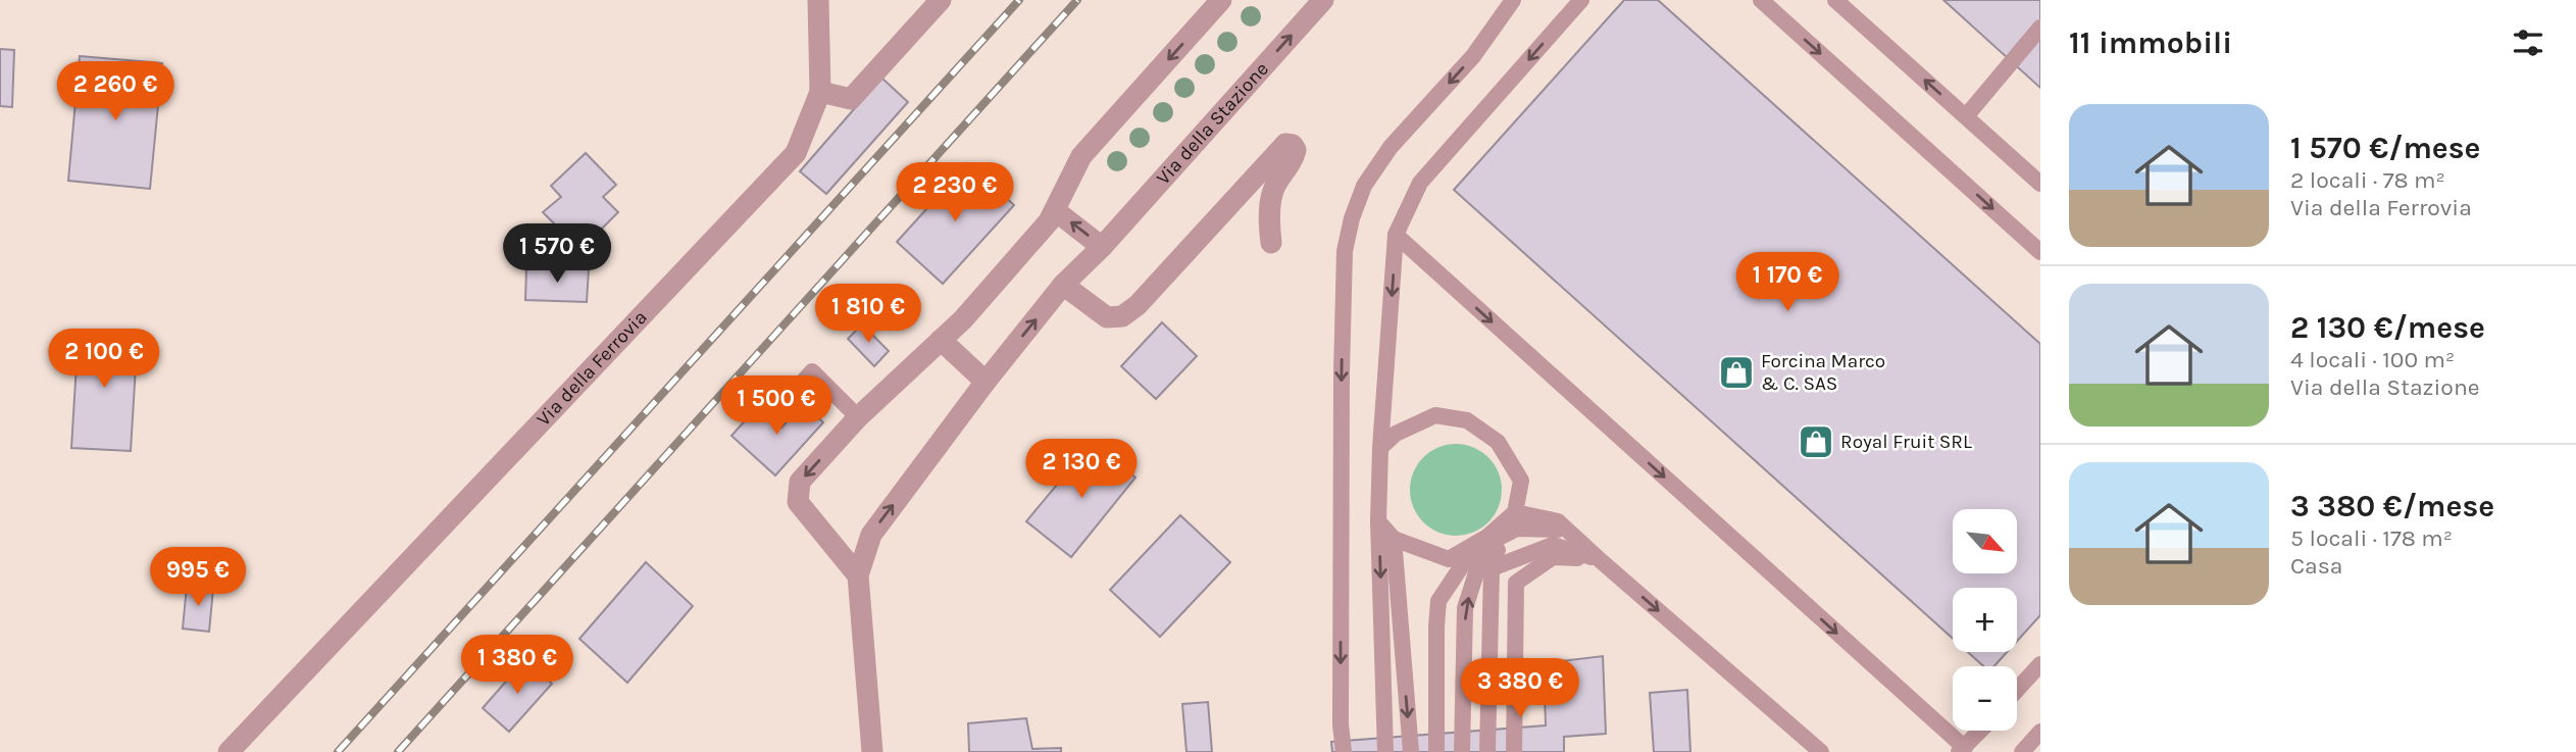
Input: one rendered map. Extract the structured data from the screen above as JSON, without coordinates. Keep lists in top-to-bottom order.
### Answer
{
  "streets": {
    "street": ["Via della Stazione", "Via della Ferrovia"]
  },
  "places": {
    "shop": ["Forcina Marco & C. SAS", "Royal Fruit SRL"]
  },
  "north": "bottom right",
  "page": {
    "heading": "11 immobili",
    "price": [
      "2 260 €",
      "2 230 €",
      "1 570 €",
      "1 170 €",
      "1 810 €",
      "2 100 €",
      "1 500 €",
      "2 130 €",
      "995 €",
      "1 380 €",
      "3 380 €"
    ],
    "list": [
      {
        "name": "1 570 €/mese",
        "note": "2 locali · 78 m² · Via della Ferrovia"
      },
      {
        "name": "2 130 €/mese",
        "note": "4 locali · 100 m² · Via della Stazione"
      },
      {
        "name": "3 380 €/mese",
        "note": "5 locali · 178 m² · Casa"
      }
    ],
    "map_buttons": ["+", "−"]
  }
}
